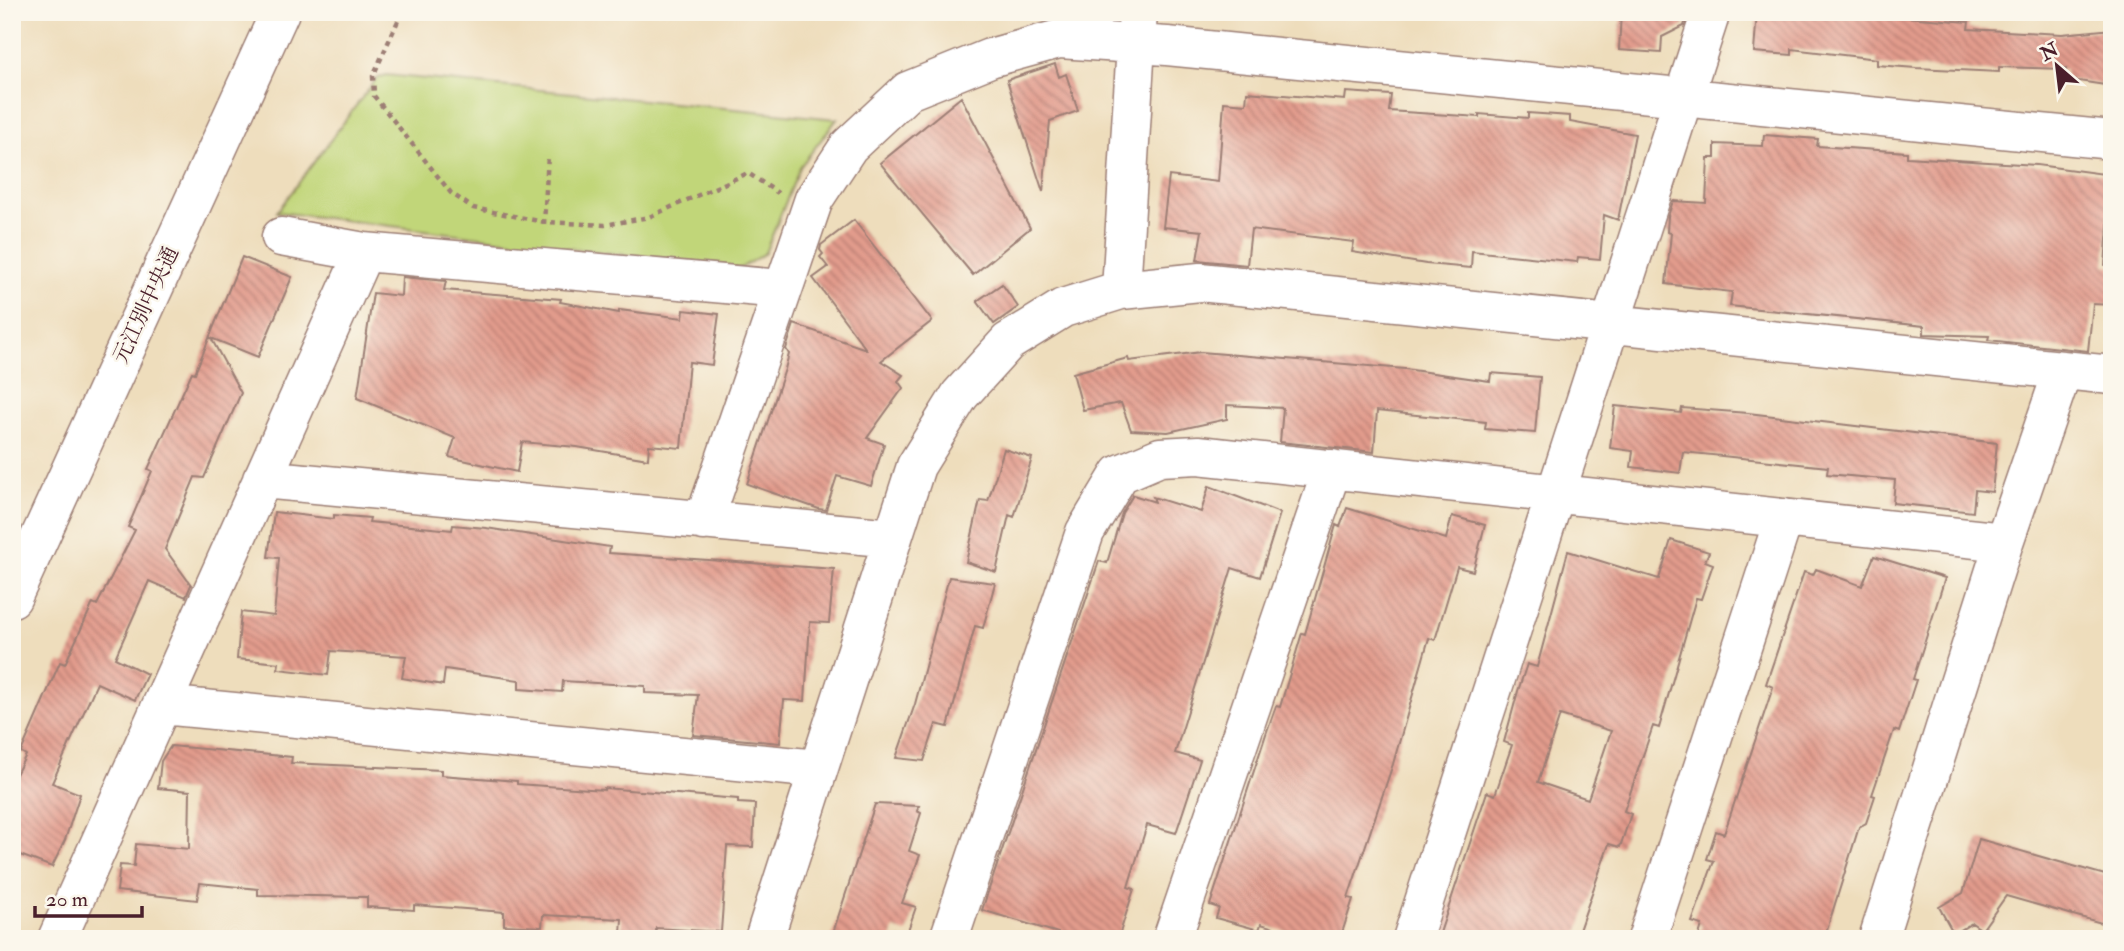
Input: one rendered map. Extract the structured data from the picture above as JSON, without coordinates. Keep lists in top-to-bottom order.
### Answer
{
  "streets": {
    "street": ["元江別中央通"]
  },
  "scale_bar": "20 m",
  "north": "top left"
}
